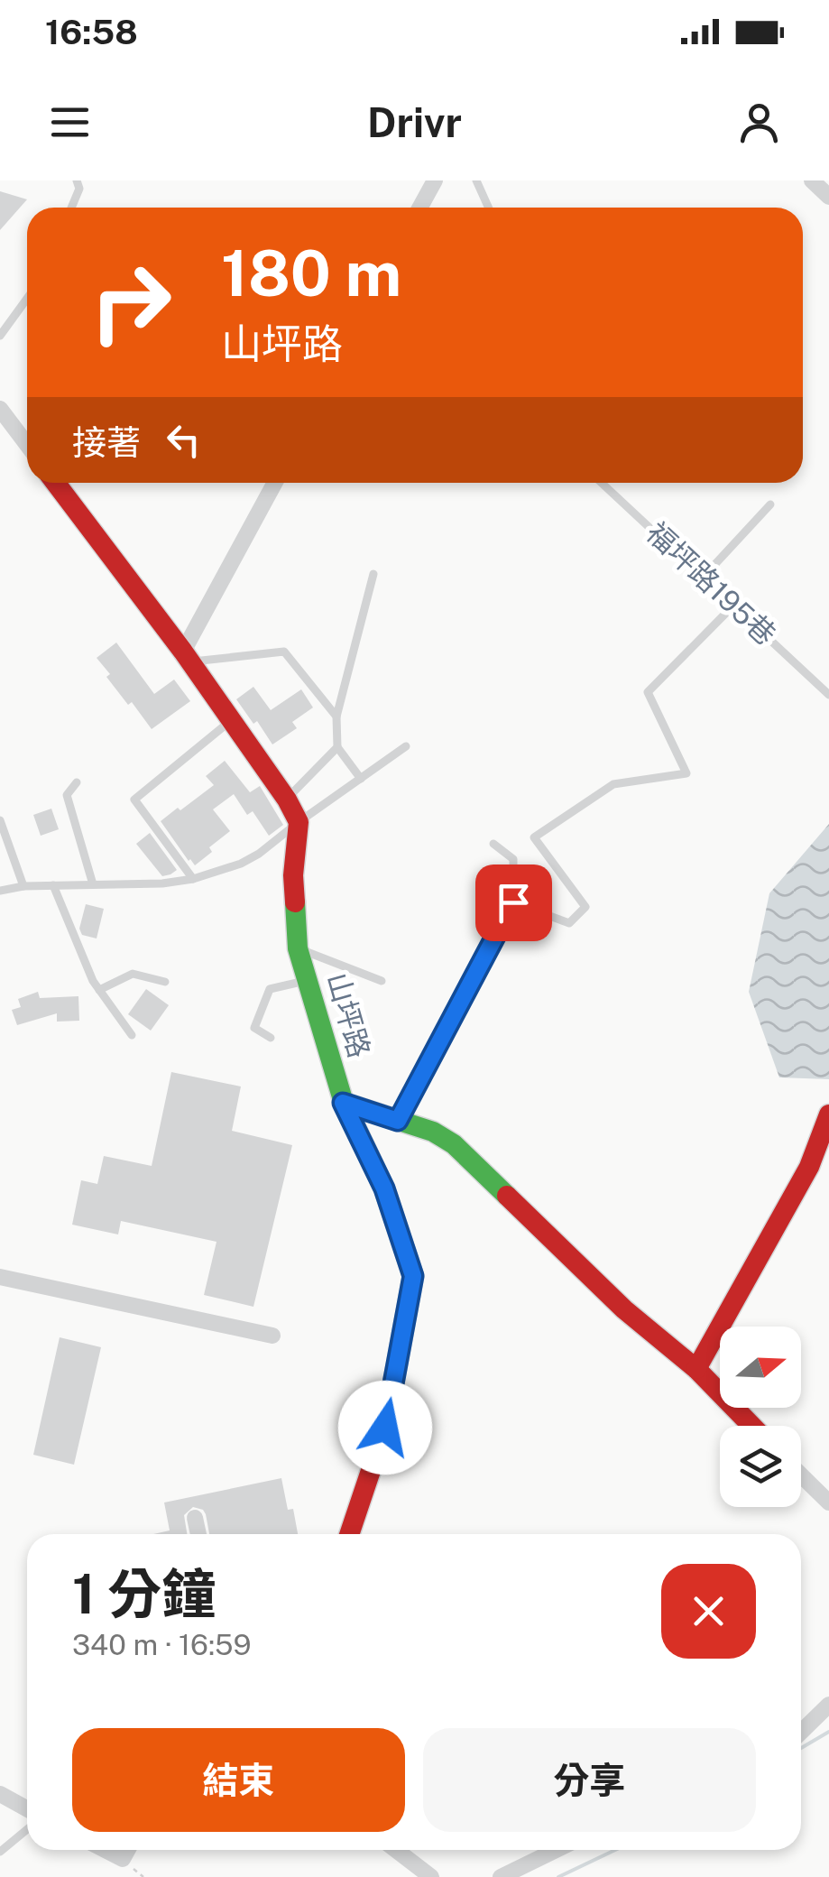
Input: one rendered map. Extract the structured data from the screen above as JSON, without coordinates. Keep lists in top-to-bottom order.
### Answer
{
  "streets": {
    "street": ["山坪路"],
    "lane": ["福坪路195巷"]
  },
  "north": "right",
  "page": {
    "status": "16:58",
    "header": "Drivr",
    "turn": ["180 m", "山坪路"],
    "then": "接著",
    "heading": ["1 分鐘", "340 m · 16:59"],
    "buttons": ["結束", "分享"]
  }
}
